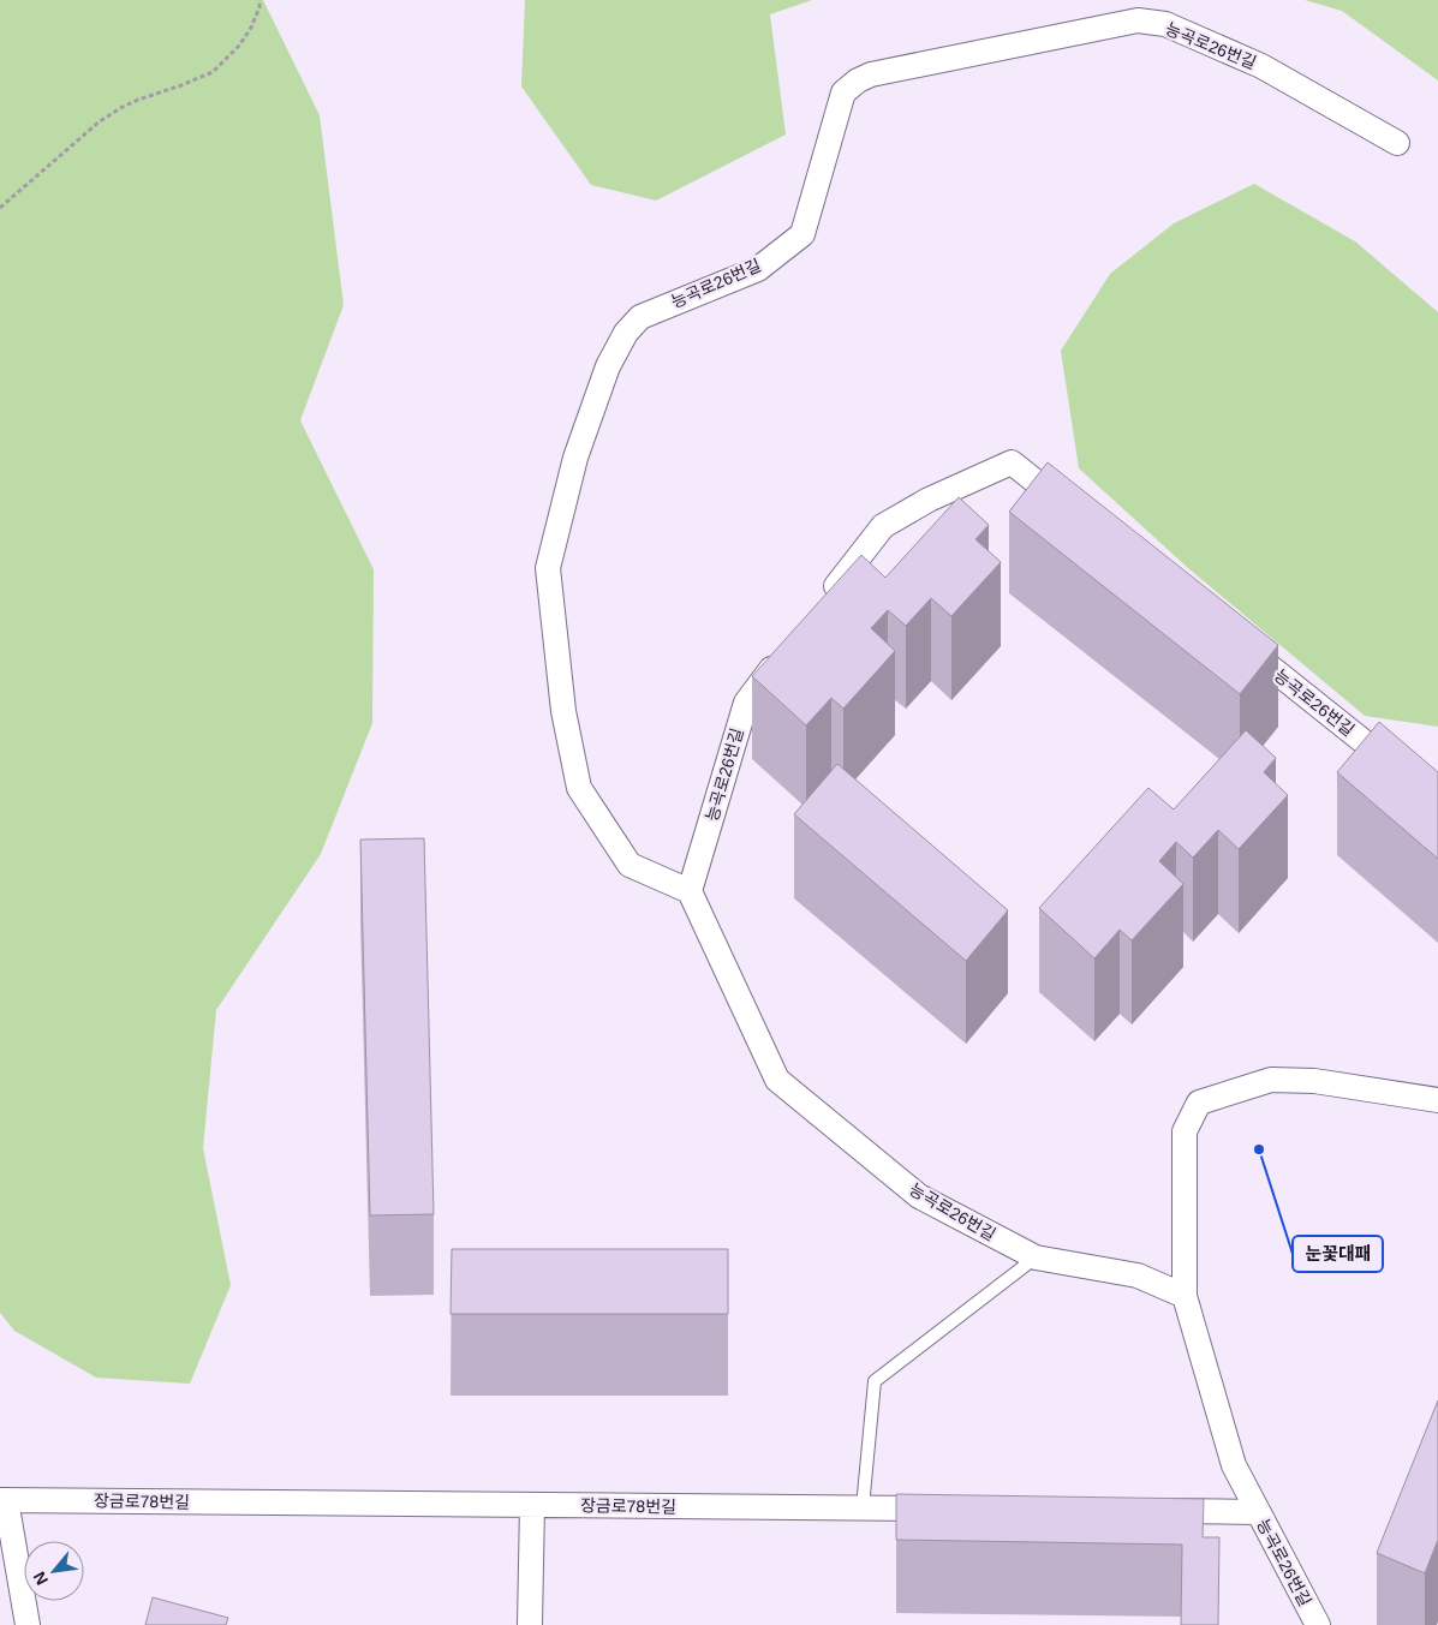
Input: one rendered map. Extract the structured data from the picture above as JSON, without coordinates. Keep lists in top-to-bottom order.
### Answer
{
  "streets": {
    "street": ["능곡로26번길", "장금로78번길"]
  },
  "places": ["눈꽃대패"],
  "north": "bottom left"
}
